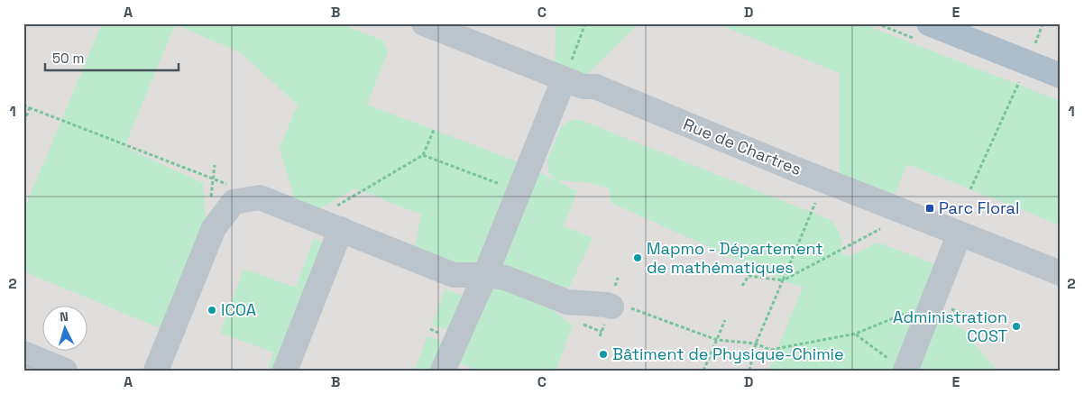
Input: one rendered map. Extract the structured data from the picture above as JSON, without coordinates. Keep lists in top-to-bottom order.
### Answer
{
  "streets": {
    "street": ["Rue de Chartres"]
  },
  "places": {
    "transit": ["Parc Floral"],
    "other": [
      "Mapmo - Département de mathématiques",
      "ICOA",
      "Administration COST",
      "Bâtiment de Physique-Chimie"
    ]
  },
  "scale_bar": "50 m",
  "north": "top",
  "grid": {
    "columns": [
      "A",
      "B",
      "C",
      "D",
      "E"
    ],
    "rows": ["1", "2"]
  }
}
